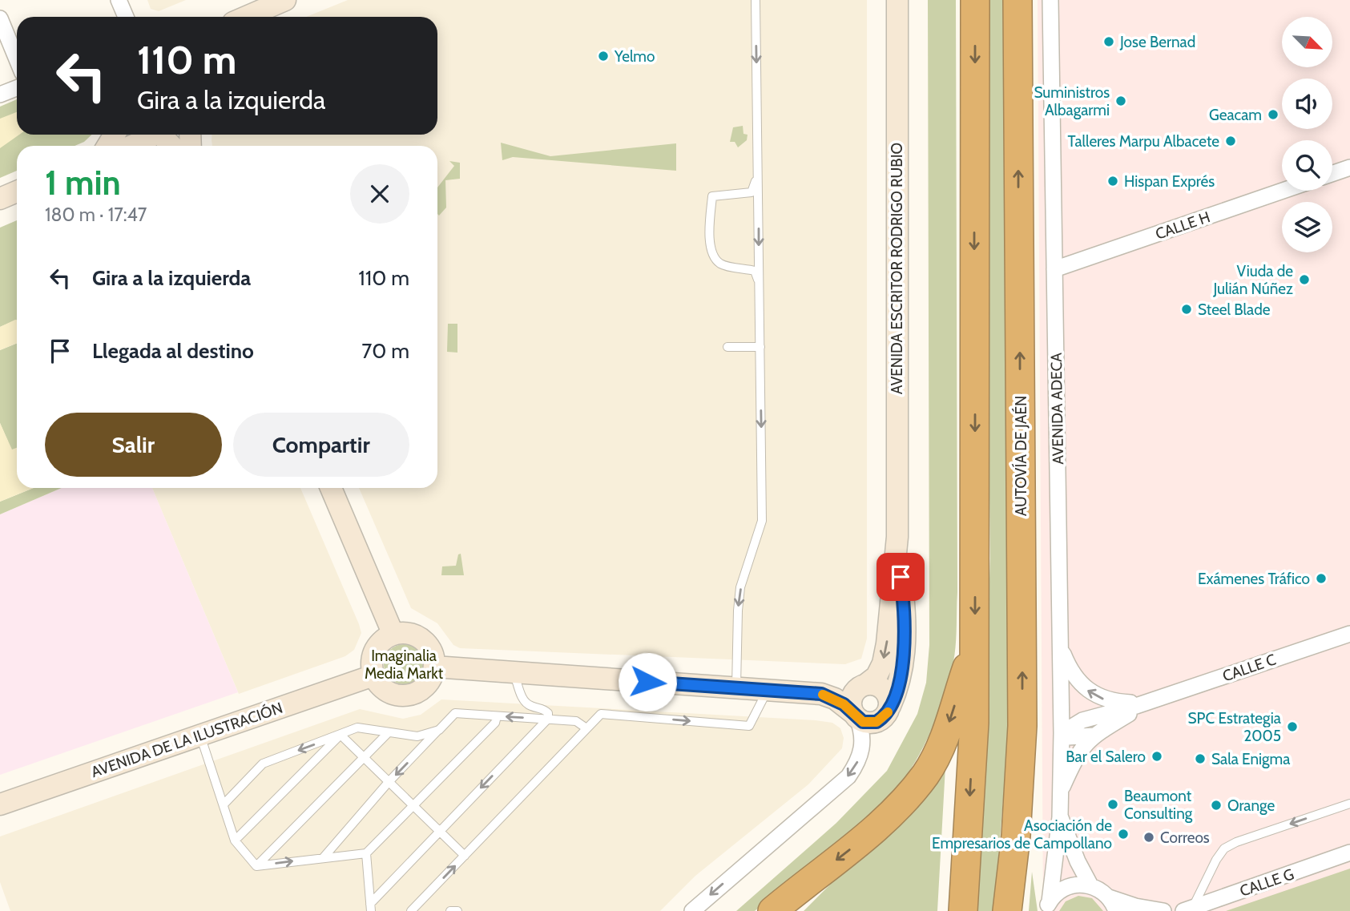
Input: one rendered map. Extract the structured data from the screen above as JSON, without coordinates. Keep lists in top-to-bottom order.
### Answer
{
  "streets": {
    "highway": ["AUTOVÍA DE JAÉN"],
    "street": [
      "CALLE H",
      "AVENIDA ESCRITOR RODRIGO RUBIO",
      "AVENIDA ADECA",
      "CALLE C",
      "AVENIDA DE LA ILUSTRACIÓN",
      "CALLE G"
    ]
  },
  "crossings": [
    ["CALLE H", "AVENIDA ADECA"],
    ["AVENIDA ADECA", "CALLE C"]
  ],
  "parks": ["Imaginalia Media Markt"],
  "places": [
    "Jose Bernad",
    "Yelmo",
    "Suministros Albagarmi",
    "Geacam",
    "Talleres Marpu Albacete",
    "Hispan Exprés",
    "Viuda de Julián Núñez",
    "Steel Blade",
    "Exámenes Tráfico",
    "SPC Estrategia 2005",
    "Bar el Salero",
    "Sala Enigma",
    "Beaumont Consulting",
    "Orange",
    "Asociación de Empresarios de Campollano",
    "Correos"
  ],
  "north": "bottom right",
  "page": {
    "turn": ["110 m", "Gira a la izquierda"],
    "heading": ["1 min", "180 m · 17:47"],
    "list": [
      {
        "name": "Gira a la izquierda",
        "value": "110 m"
      },
      {
        "name": "Llegada al destino",
        "value": "70 m"
      }
    ],
    "buttons": ["Salir", "Compartir"]
  }
}
